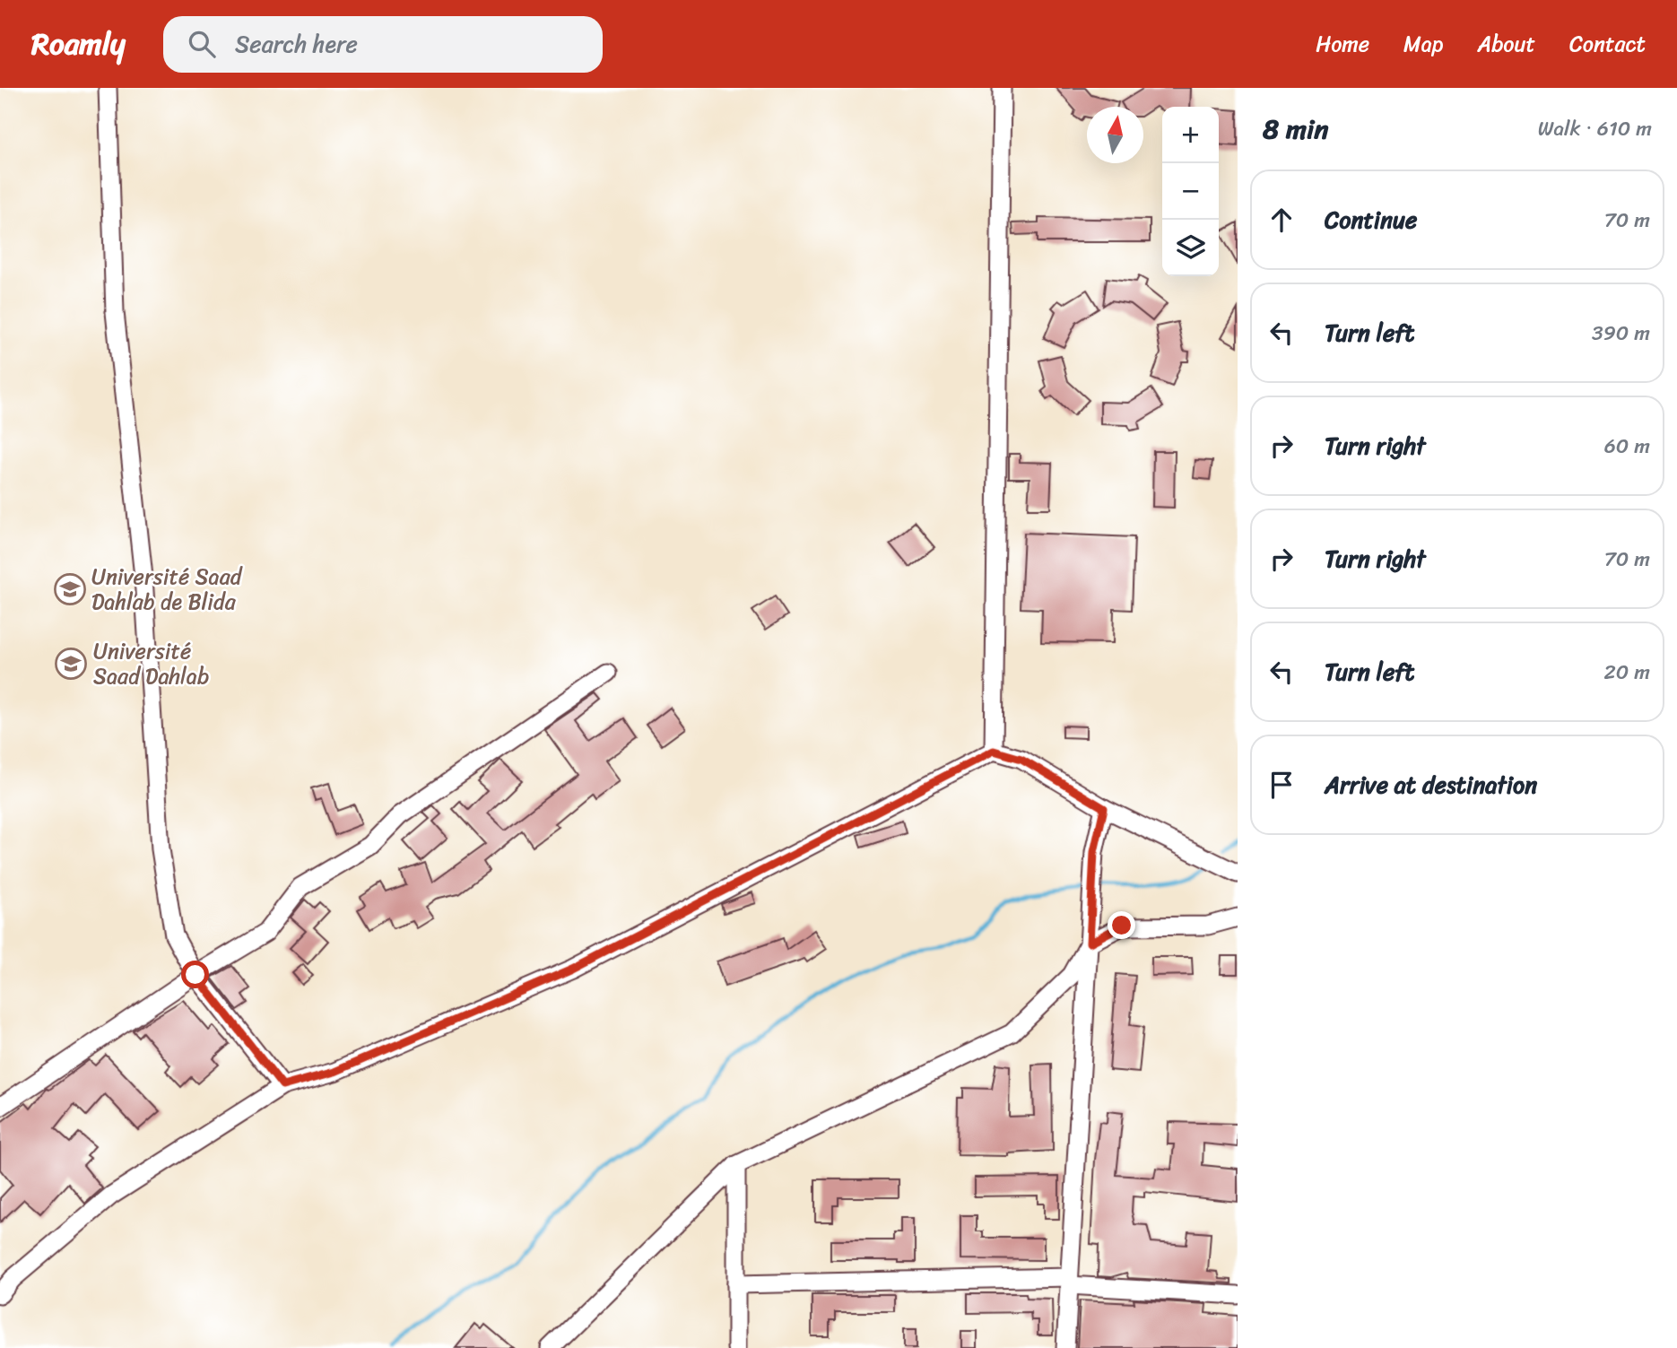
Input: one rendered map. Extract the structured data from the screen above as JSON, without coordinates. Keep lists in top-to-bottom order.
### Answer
{
  "places": {
    "school or university": ["Université Saad Dahlab de Blida", "Université Saad Dahlab"]
  },
  "north": "top",
  "page": {
    "header": "Roamly",
    "search": "Search here",
    "nav": [
      "Home",
      "Map",
      "About",
      "Contact"
    ],
    "heading": ["8 min", "Walk · 610 m"],
    "map_buttons": ["+", "−"],
    "list": [
      ["Continue", "70 m"],
      ["Turn left", "390 m"],
      ["Turn right", "60 m"],
      ["Turn right", "70 m"],
      ["Turn left", "20 m"],
      "Arrive at destination"
    ]
  }
}
